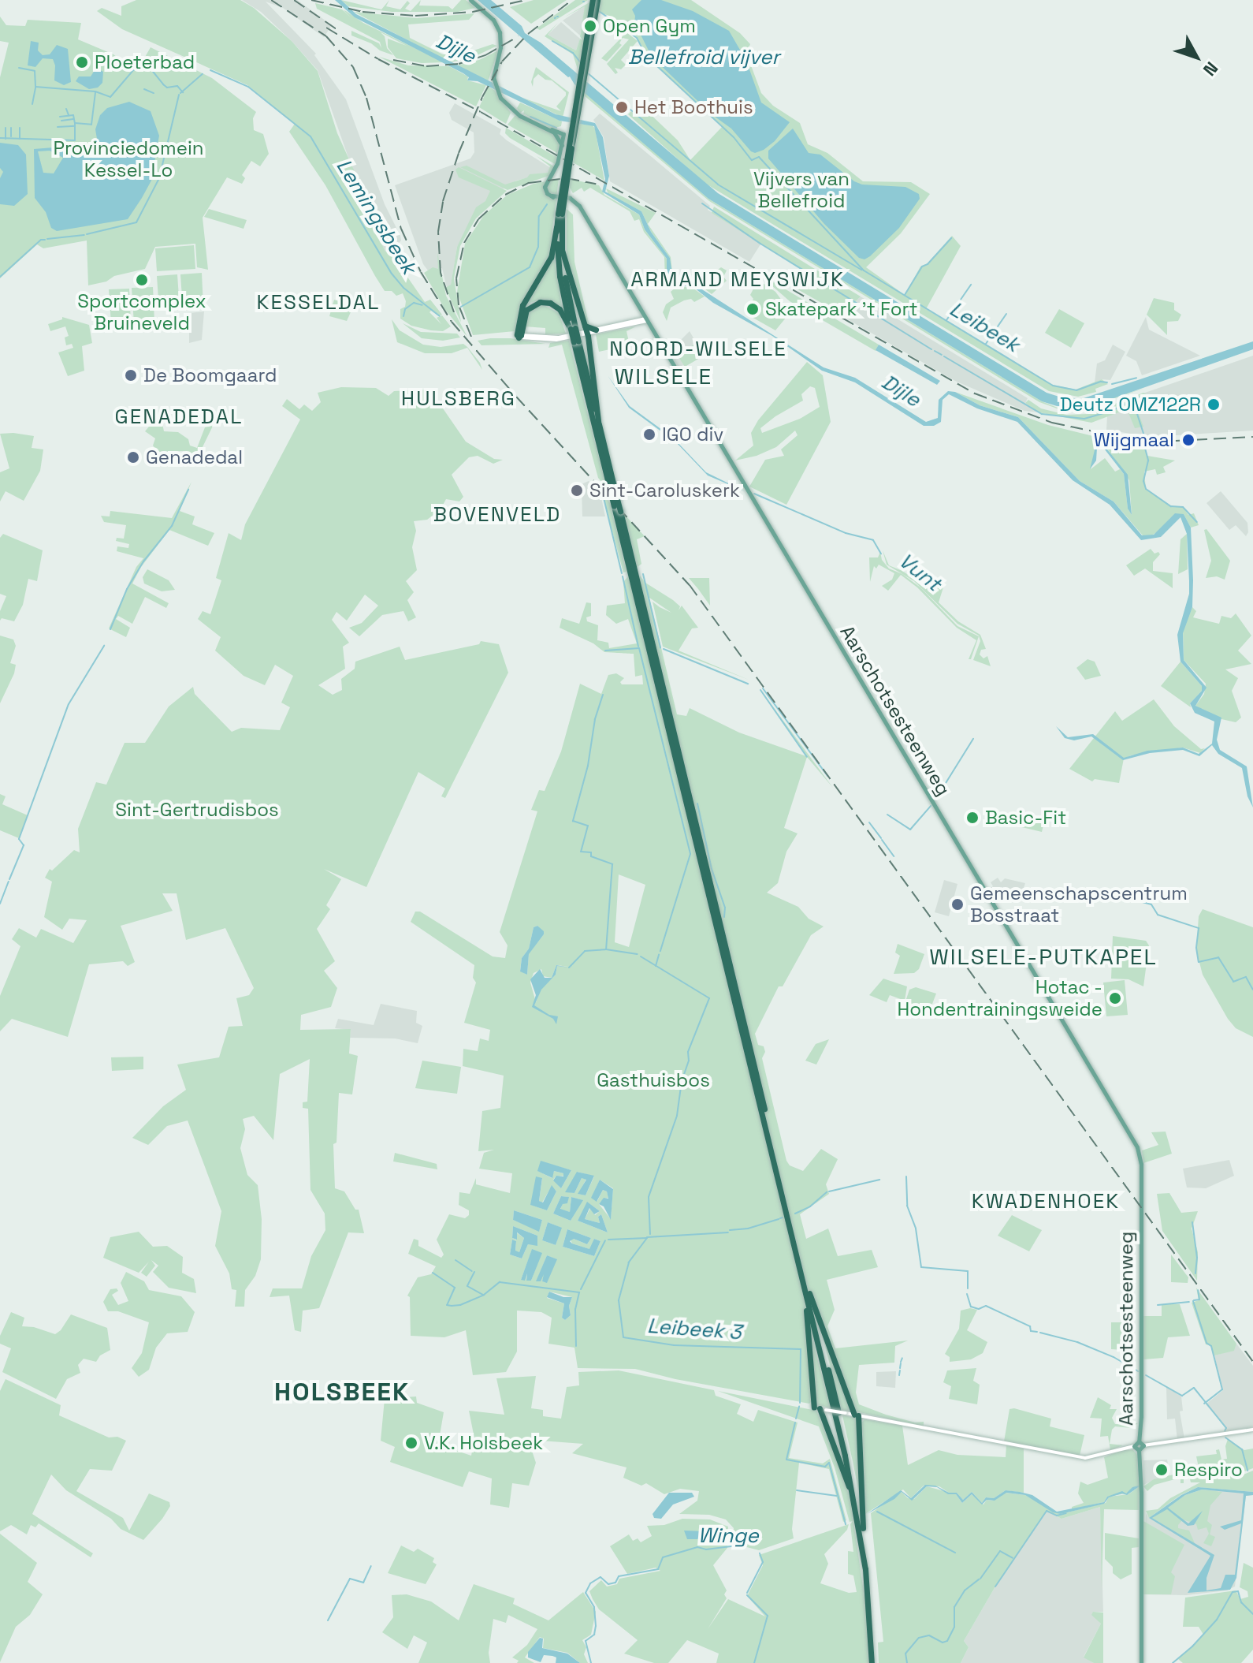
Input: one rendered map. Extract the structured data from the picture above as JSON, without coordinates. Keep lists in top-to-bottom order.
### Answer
{
  "streets": {
    "main road": ["Aarschotsesteenweg"]
  },
  "districts": [
    "ARMAND MEYSWIJK",
    "KESSELDAL",
    "NOORD-WILSELE",
    "WILSELE",
    "HULSBERG",
    "GENADEDAL",
    "BOVENVELD",
    "WILSELE-PUTKAPEL",
    "KWADENHOEK",
    "HOLSBEEK"
  ],
  "water": [
    "Dijle",
    "Bellefroid vijver",
    "Lemingsbeek",
    "Leibeek",
    "Vunt",
    "Leibeek 3",
    "Winge"
  ],
  "parks": [
    "Provinciedomein Kessel-Lo",
    "Vijvers van Bellefroid",
    "Sint-Gertrudisbos",
    "Gasthuisbos"
  ],
  "places": [
    "Open Gym",
    "Ploeterbad",
    "Het Boothuis",
    "Sportcomplex Bruineveld",
    "Skatepark 't Fort",
    "De Boomgaard",
    "Deutz OMZ122R",
    "IGO div",
    "Wijgmaal",
    "Genadedal",
    "Sint-Caroluskerk",
    "Basic-Fit",
    "Gemeenschapscentrum Bosstraat",
    "Hotac - Hondentrainingsweide",
    "V.K. Holsbeek",
    "Respiro"
  ],
  "north": "bottom right"
}
